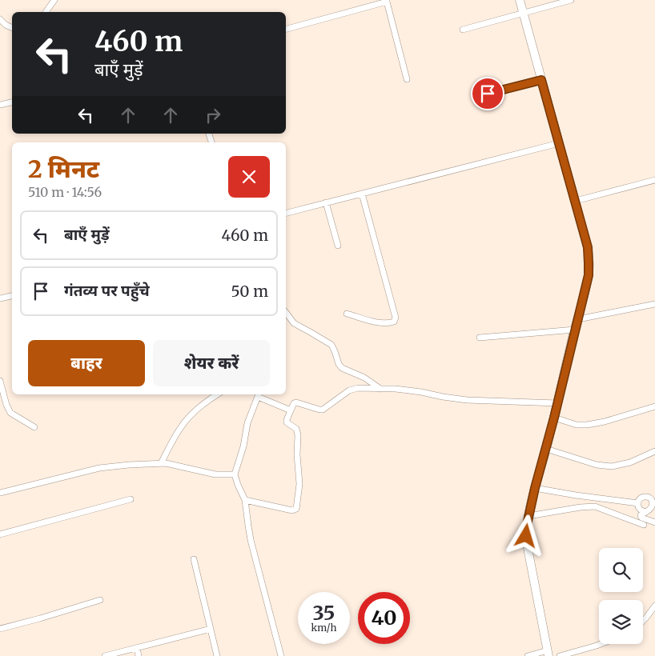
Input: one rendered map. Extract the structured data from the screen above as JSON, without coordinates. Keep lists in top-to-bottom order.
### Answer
{
  "page": {
    "turn": ["460 m", "बाएँ मुड़ें"],
    "heading": ["2 मिनट", "510 m · 14:56"],
    "list": [
      {
        "name": "बाएँ मुड़ें",
        "value": "460 m"
      },
      {
        "name": "गंतव्य पर पहुँचे",
        "value": "50 m"
      }
    ],
    "buttons": ["बाहर", "शेयर करें"],
    "speed": "35 km/h",
    "limit": "40"
  }
}
